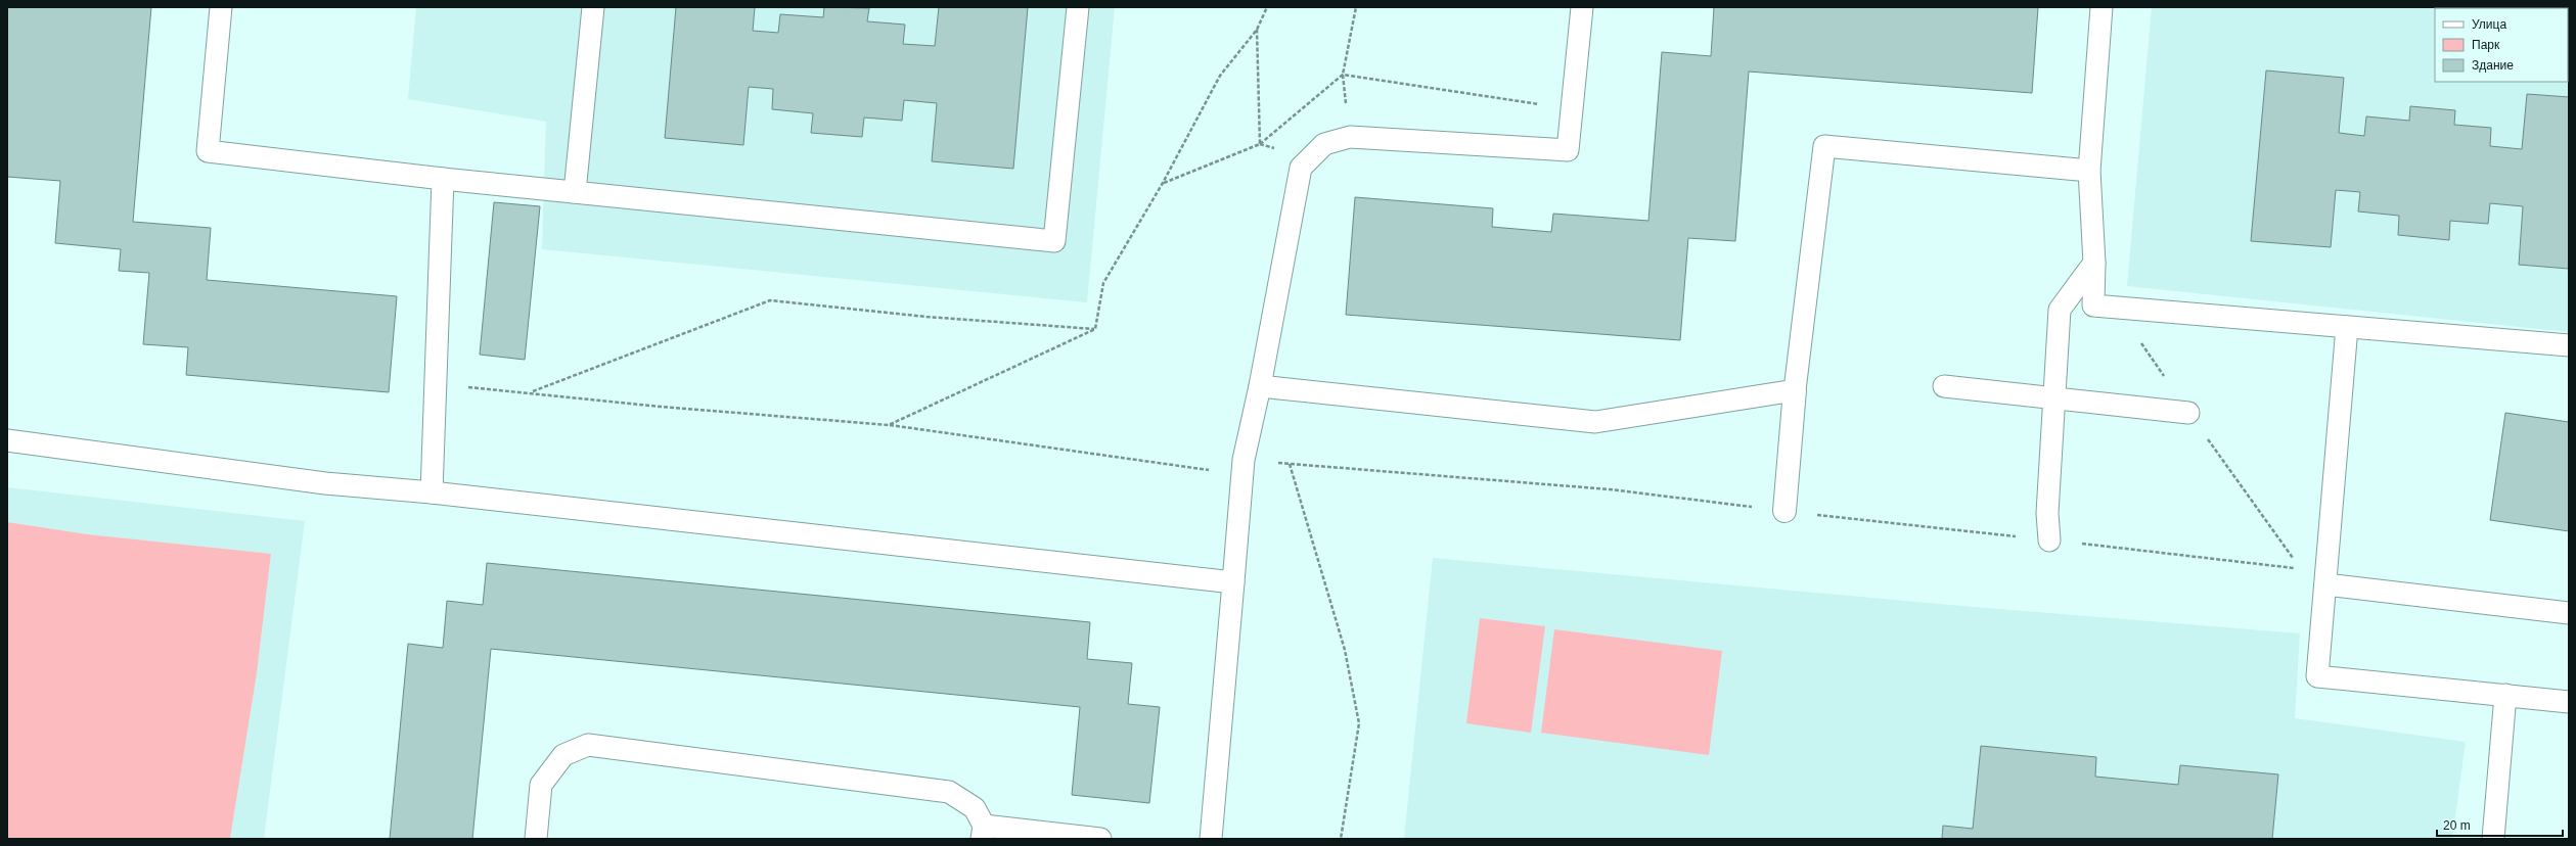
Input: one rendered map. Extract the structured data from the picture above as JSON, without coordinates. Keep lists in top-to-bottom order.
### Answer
{
  "legend": ["Улица", "Парк", "Здание"],
  "scale_bar": "20 m"
}
